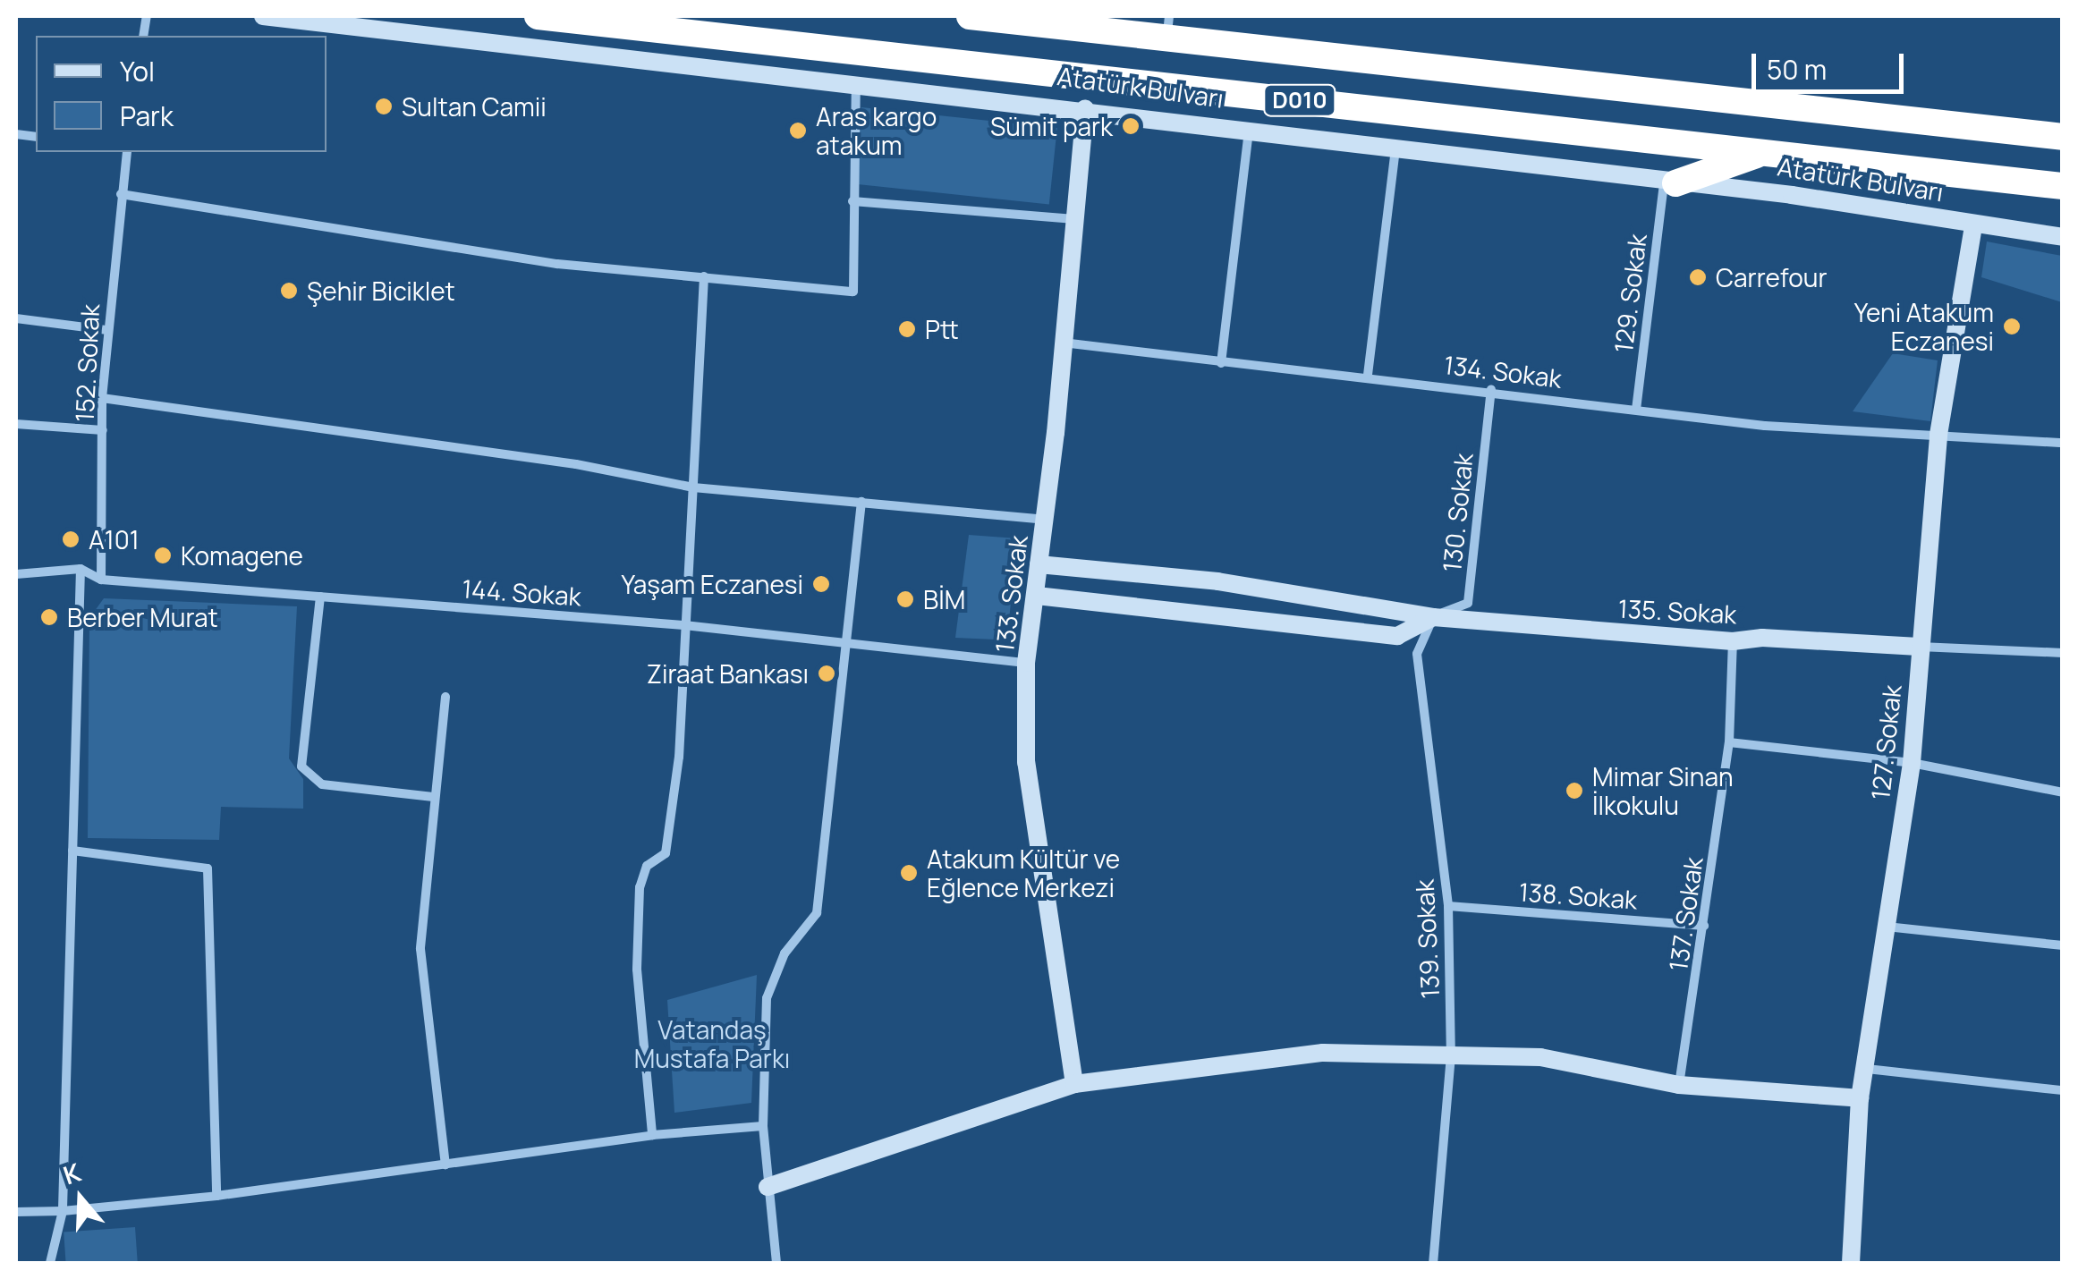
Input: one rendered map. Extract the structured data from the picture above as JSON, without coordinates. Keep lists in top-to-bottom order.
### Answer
{
  "streets": {
    "highway": ["Atatürk Bulvarı", "D010"],
    "street": [
      "129. Sokak",
      "152. Sokak",
      "134. Sokak",
      "130. Sokak",
      "144. Sokak",
      "133. Sokak",
      "135. Sokak",
      "127. Sokak",
      "138. Sokak",
      "137. Sokak",
      "139. Sokak"
    ]
  },
  "crossings": [
    ["Atatürk Bulvarı", "129. Sokak"],
    ["Atatürk Bulvarı", "133. Sokak"],
    ["Atatürk Bulvarı", "127. Sokak"],
    ["129. Sokak", "134. Sokak"],
    ["152. Sokak", "144. Sokak"],
    ["134. Sokak", "130. Sokak"],
    ["134. Sokak", "133. Sokak"],
    ["134. Sokak", "127. Sokak"],
    ["130. Sokak", "135. Sokak"],
    ["130. Sokak", "139. Sokak"],
    ["144. Sokak", "133. Sokak"],
    ["133. Sokak", "135. Sokak"],
    ["135. Sokak", "127. Sokak"],
    ["135. Sokak", "137. Sokak"],
    ["135. Sokak", "139. Sokak"],
    ["138. Sokak", "137. Sokak"],
    ["138. Sokak", "139. Sokak"]
  ],
  "parks": ["Vatandaş Mustafa Parkı"],
  "places": [
    "Sultan Camii",
    "Sümit park",
    "Aras kargo atakum",
    "Carrefour",
    "Şehir Biciklet",
    "Yeni Atakum Eczanesi",
    "Ptt",
    "A101",
    "Komagene",
    "Yaşam Eczanesi",
    "BİM",
    "Berber Murat",
    "Ziraat Bankası",
    "Mimar Sinan İlkokulu",
    "Atakum Kültür ve Eğlence Merkezi"
  ],
  "legend": ["Yol", "Park"],
  "scale_bar": "50 m",
  "north": "top"
}
